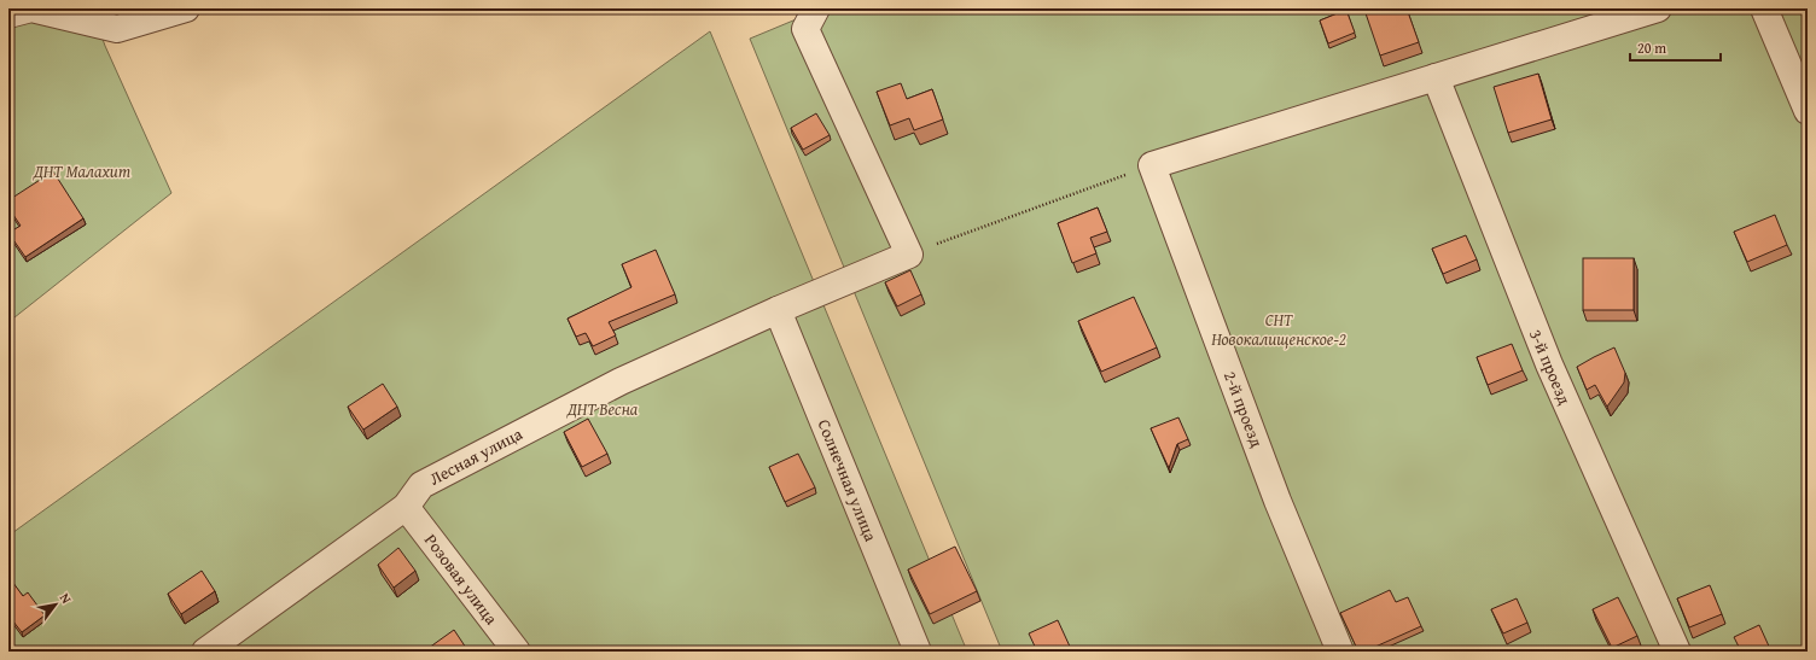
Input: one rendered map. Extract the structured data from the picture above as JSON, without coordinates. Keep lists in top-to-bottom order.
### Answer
{
  "streets": {
    "street": [
      "3-й проезд",
      "2-й проезд",
      "Лесная улица",
      "Солнечная улица",
      "Розовая улица"
    ]
  },
  "crossings": [
    ["Лесная улица", "Солнечная улица"],
    ["Лесная улица", "Розовая улица"]
  ],
  "parks": ["ДНТ Малахит", "СНТ Новокалищенское-2", "ДНТ Весна"],
  "scale_bar": "20 m",
  "north": "top right"
}
